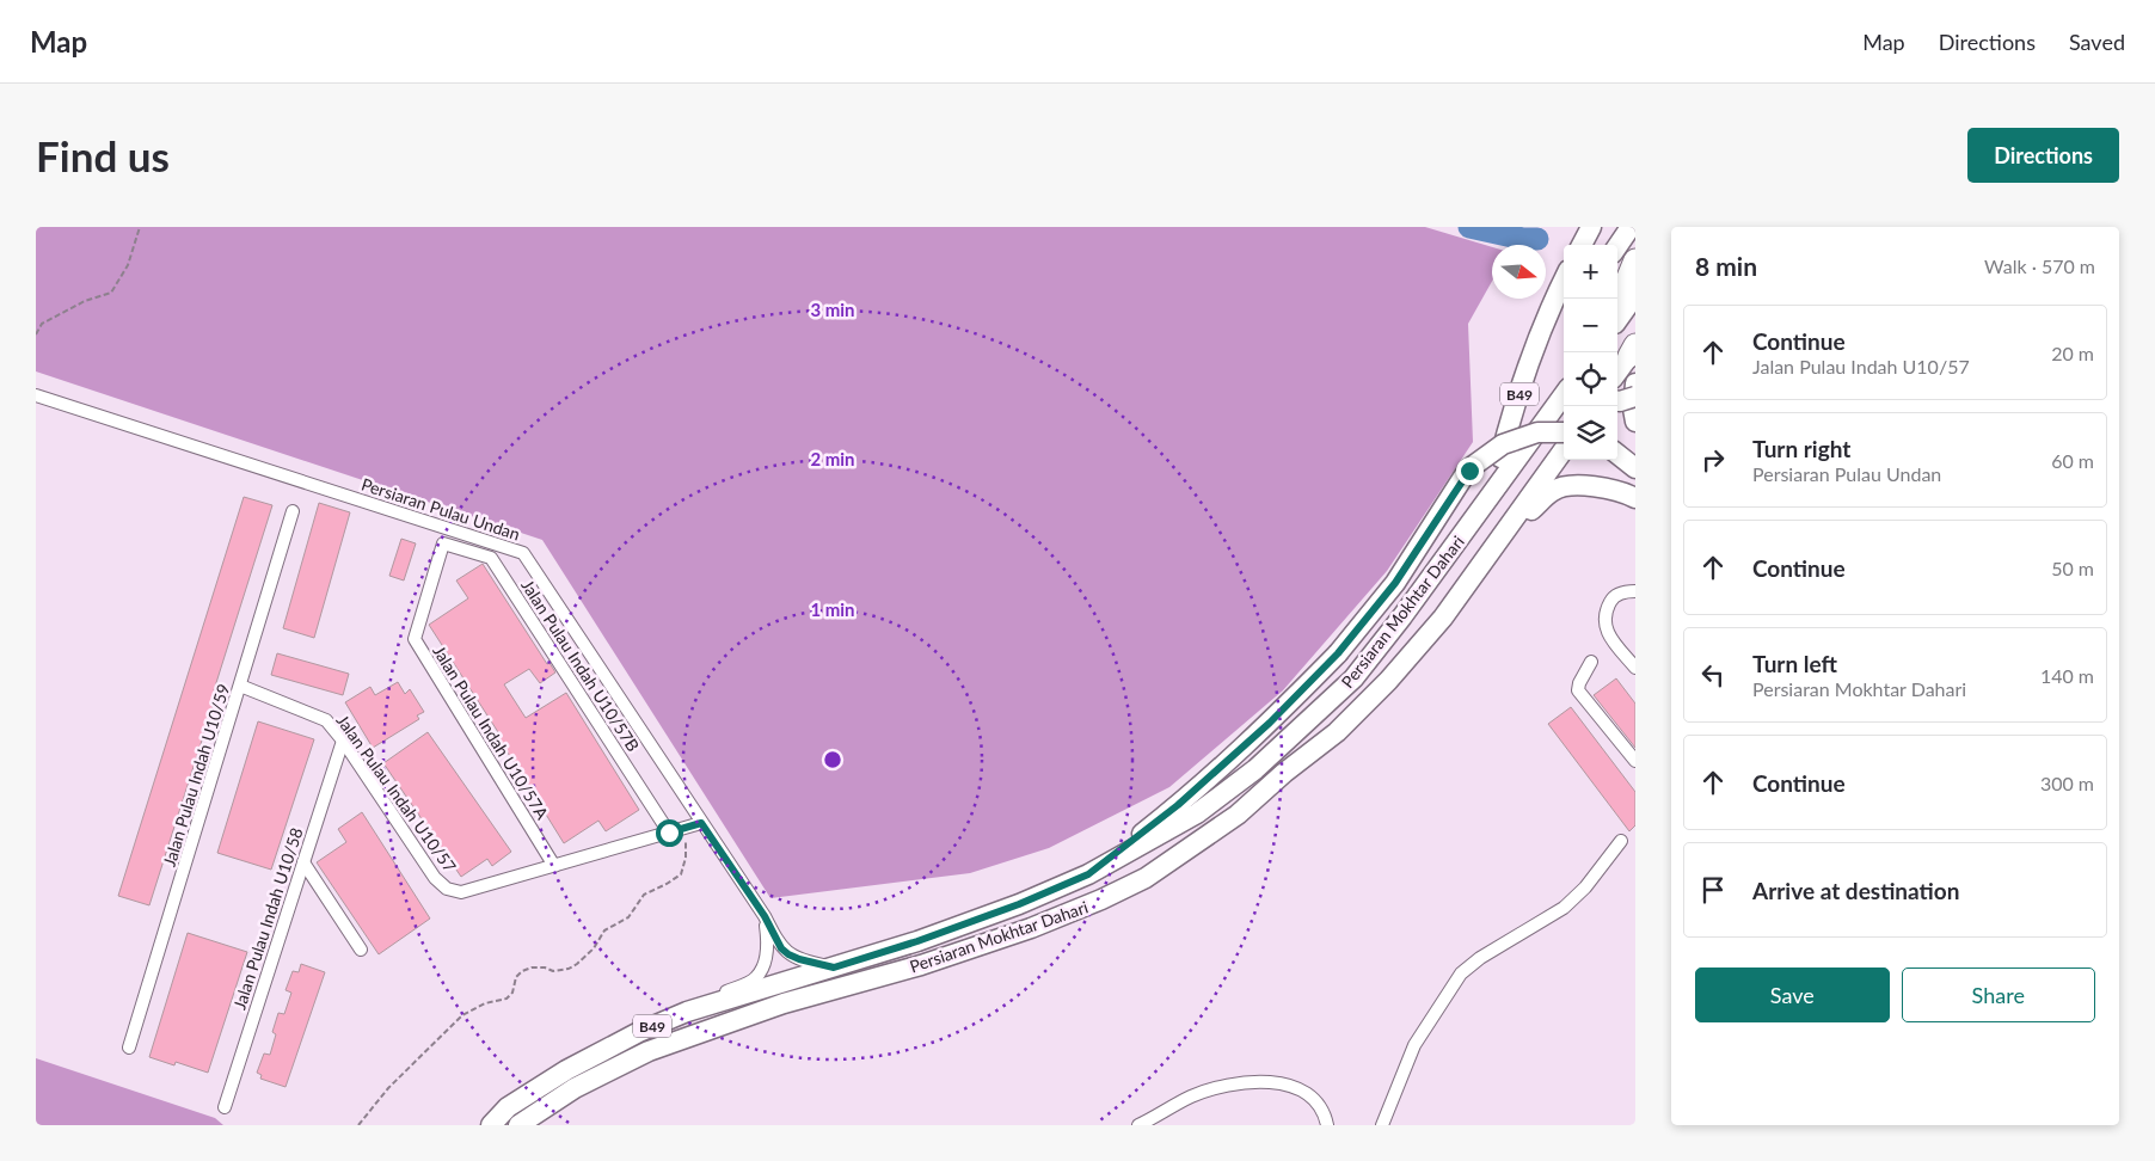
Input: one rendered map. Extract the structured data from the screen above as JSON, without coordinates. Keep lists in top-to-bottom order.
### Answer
{
  "streets": {
    "main road": ["B49", "Persiaran Mokhtar Dahari"],
    "street": [
      "Persiaran Pulau Undan",
      "Jalan Pulau Indah U10/57B",
      "Jalan Pulau Indah U10/57A",
      "Jalan Pulau Indah U10/59",
      "Jalan Pulau Indah U10/57",
      "Jalan Pulau Indah U10/58"
    ]
  },
  "crossings": [
    ["B49", "Persiaran Mokhtar Dahari"],
    ["Persiaran Pulau Undan", "Persiaran Mokhtar Dahari"],
    ["Persiaran Pulau Undan", "Jalan Pulau Indah U10/57"],
    ["Jalan Pulau Indah U10/57B", "Jalan Pulau Indah U10/57A"],
    ["Jalan Pulau Indah U10/57B", "Jalan Pulau Indah U10/57"],
    ["Jalan Pulau Indah U10/57A", "Jalan Pulau Indah U10/57"],
    ["Jalan Pulau Indah U10/59", "Jalan Pulau Indah U10/57"],
    ["Jalan Pulau Indah U10/57", "Jalan Pulau Indah U10/58"]
  ],
  "north": "right",
  "page": {
    "header": "Map",
    "nav": ["Map", "Directions", "Saved"],
    "buttons": [
      "Directions",
      ["Save", "Share"]
    ],
    "title": "Find us",
    "heading": ["8 min", "Walk · 570 m"],
    "map_buttons": ["+", "−"],
    "list": [
      ["Continue", "Jalan Pulau Indah U10/57", "20 m"],
      ["Turn right", "Persiaran Pulau Undan", "60 m"],
      ["Continue", "50 m"],
      ["Turn left", "Persiaran Mokhtar Dahari", "140 m"],
      ["Continue", "300 m"],
      "Arrive at destination"
    ]
  },
  "rings": ["3 min", "2 min", "1 min"]
}
